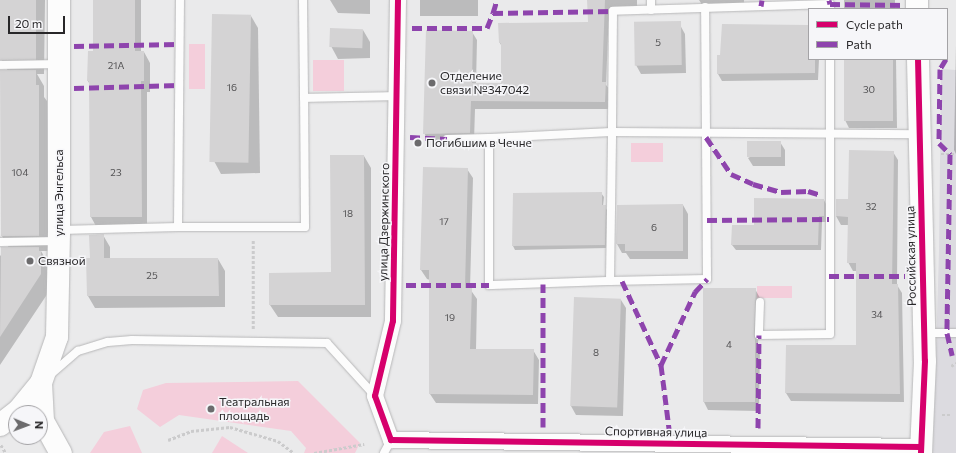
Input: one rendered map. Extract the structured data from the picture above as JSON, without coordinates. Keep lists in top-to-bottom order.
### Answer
{
  "streets": {
    "main road": ["улица Энгельса", "Российская улица"],
    "street": ["улица Дзержинского", "Спортивная улица"]
  },
  "crossings": [
    ["Российская улица", "Спортивная улица"]
  ],
  "places": [
    "Отделение связи №347042",
    "Погибшим в Чечне",
    "Связной",
    "Театральная площадь"
  ],
  "house_numbers": [
    "5",
    "21А",
    "16",
    "30",
    "104",
    "23",
    "32",
    "18",
    "17",
    "6",
    "25",
    "34",
    "19",
    "4",
    "8"
  ],
  "legend": ["Cycle path", "Path"],
  "scale_bar": "20 m",
  "north": "right"
}
